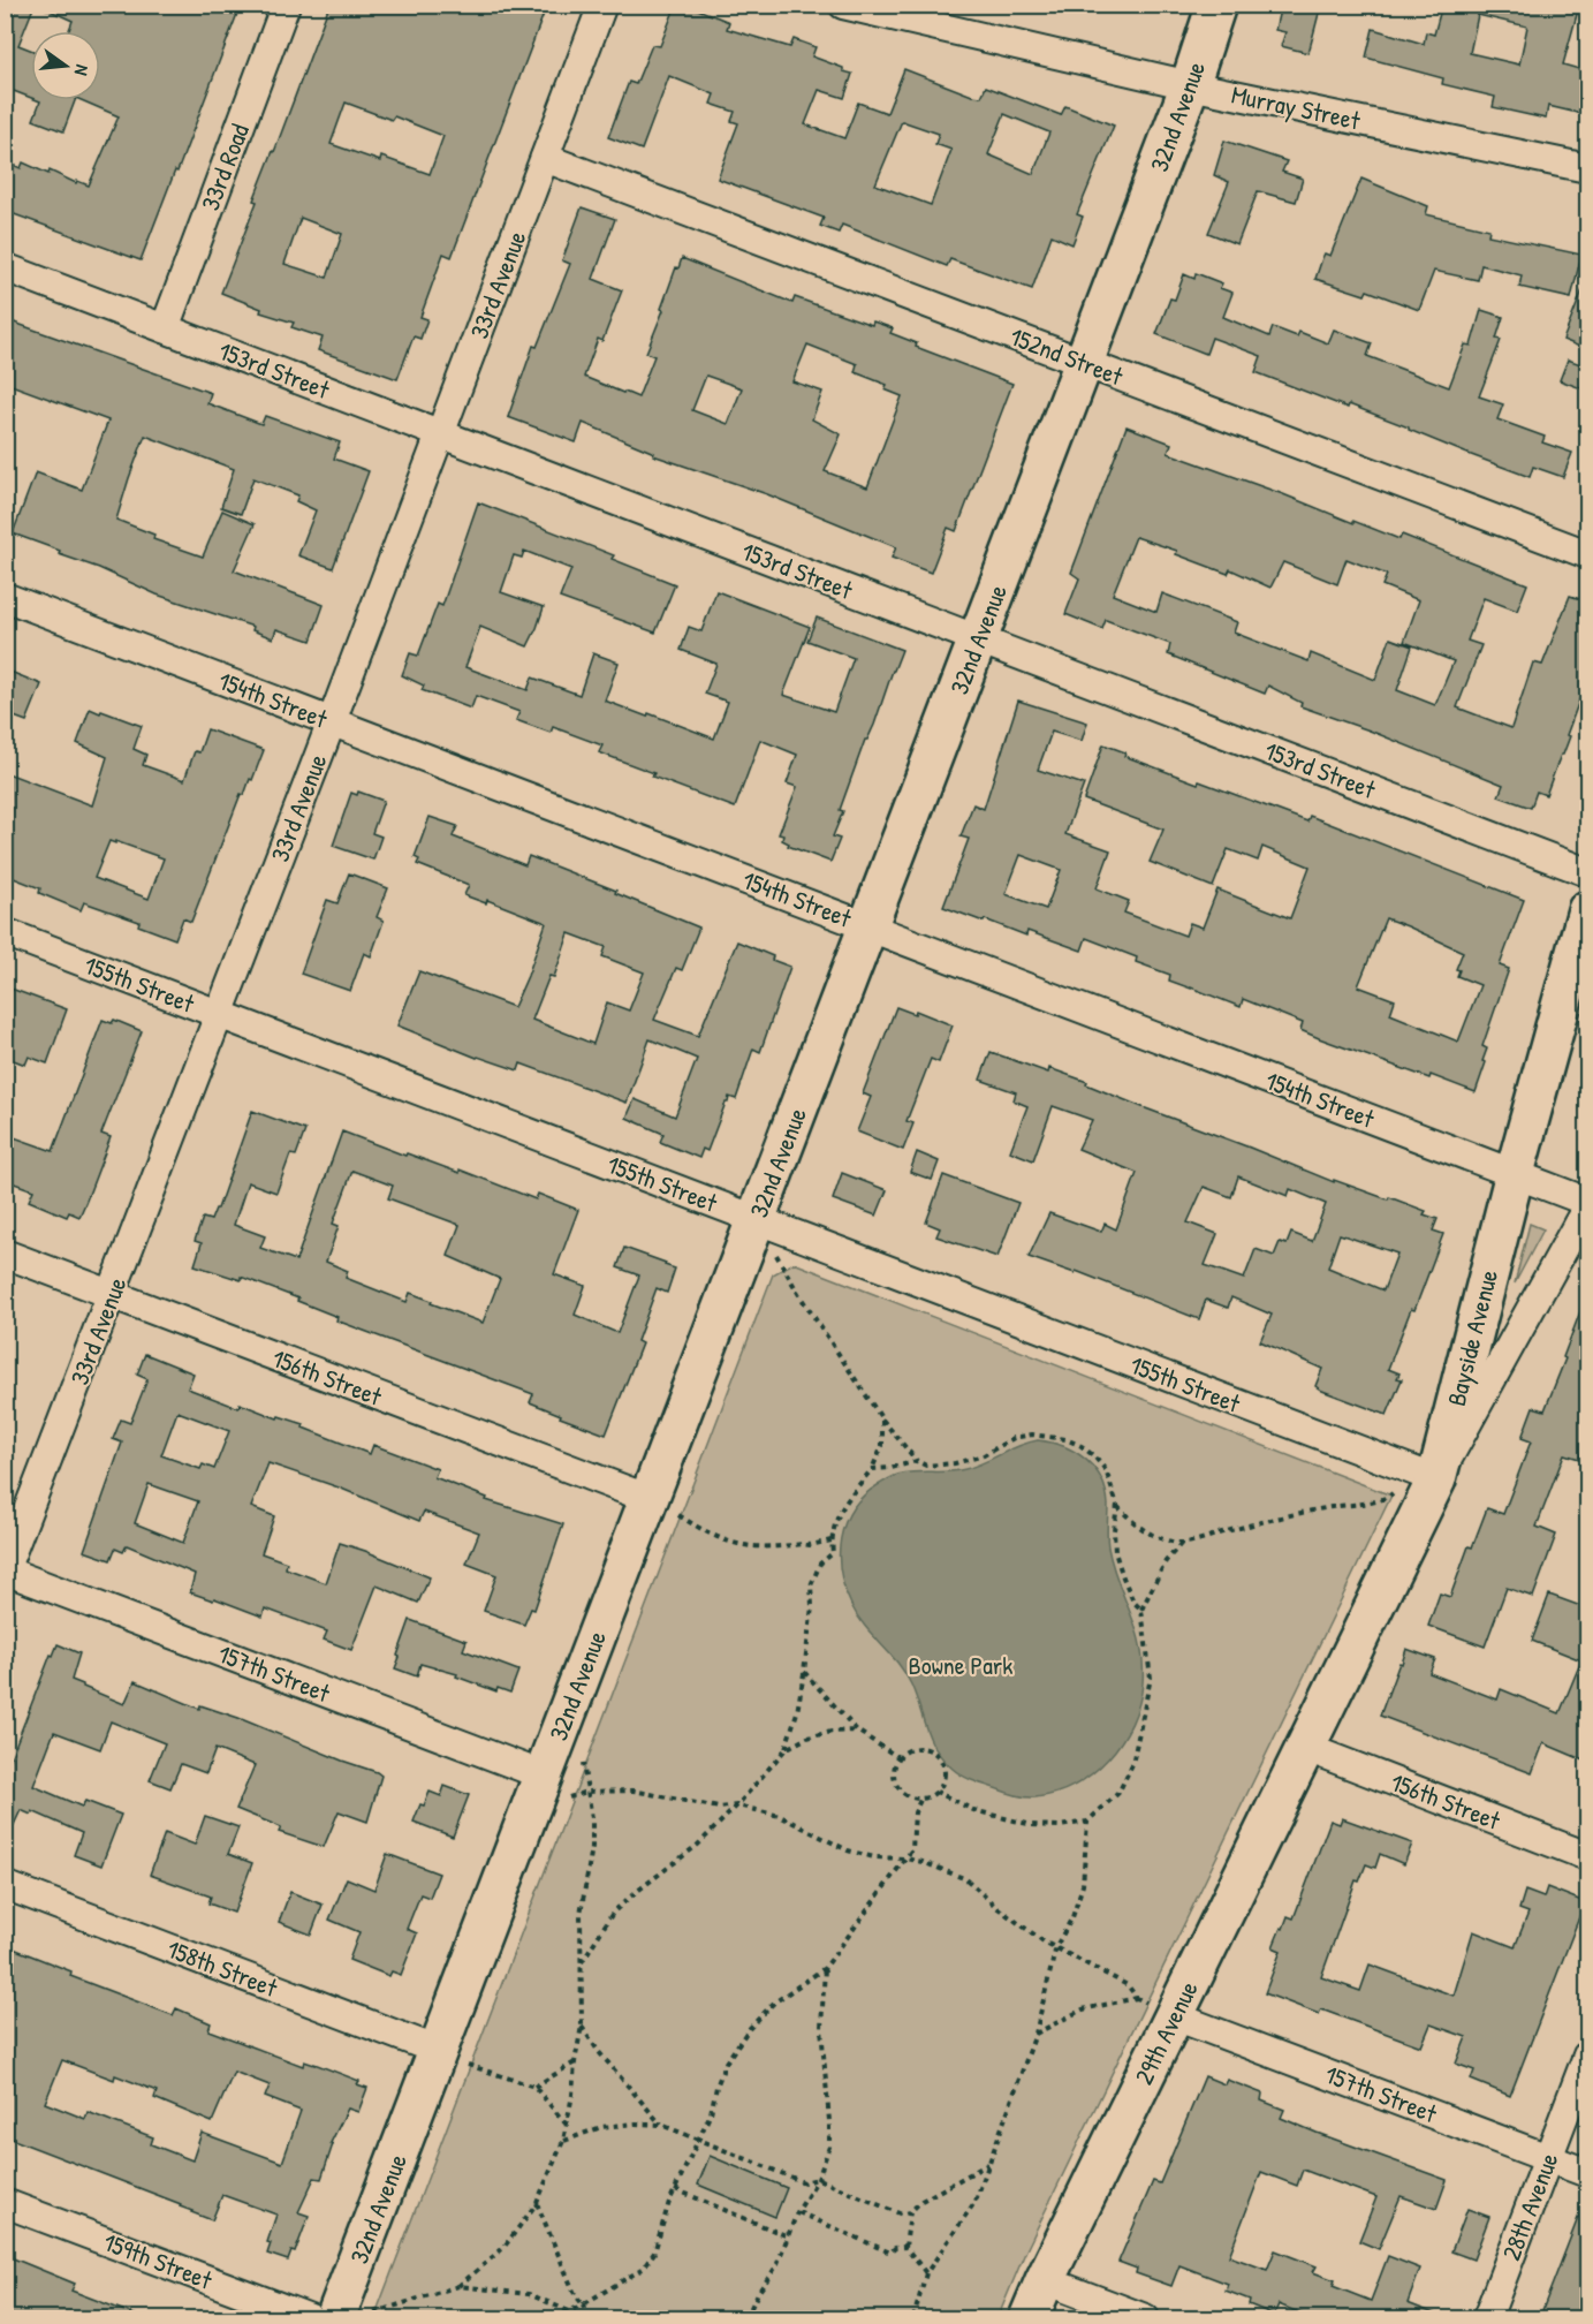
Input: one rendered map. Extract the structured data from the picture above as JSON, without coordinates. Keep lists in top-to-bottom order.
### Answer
{
  "streets": {
    "street": [
      "Murray Street",
      "32nd Avenue",
      "33rd Road",
      "33rd Avenue",
      "152nd Street",
      "153rd Street",
      "154th Street",
      "155th Street",
      "Bayside Avenue",
      "156th Street",
      "157th Street",
      "158th Street",
      "29th Avenue",
      "28th Avenue",
      "159th Street"
    ]
  },
  "crossings": [
    ["Murray Street", "32nd Avenue"],
    ["32nd Avenue", "152nd Street"],
    ["32nd Avenue", "153rd Street"],
    ["32nd Avenue", "154th Street"],
    ["32nd Avenue", "155th Street"],
    ["32nd Avenue", "156th Street"],
    ["32nd Avenue", "157th Street"],
    ["32nd Avenue", "158th Street"],
    ["33rd Road", "153rd Street"],
    ["33rd Avenue", "152nd Street"],
    ["33rd Avenue", "153rd Street"],
    ["33rd Avenue", "154th Street"],
    ["33rd Avenue", "155th Street"],
    ["33rd Avenue", "156th Street"],
    ["33rd Avenue", "157th Street"],
    ["154th Street", "Bayside Avenue"],
    ["155th Street", "Bayside Avenue"],
    ["Bayside Avenue", "156th Street"],
    ["Bayside Avenue", "29th Avenue"],
    ["156th Street", "29th Avenue"],
    ["157th Street", "29th Avenue"],
    ["157th Street", "28th Avenue"]
  ],
  "parks": ["Bowne Park"],
  "north": "right"
}
